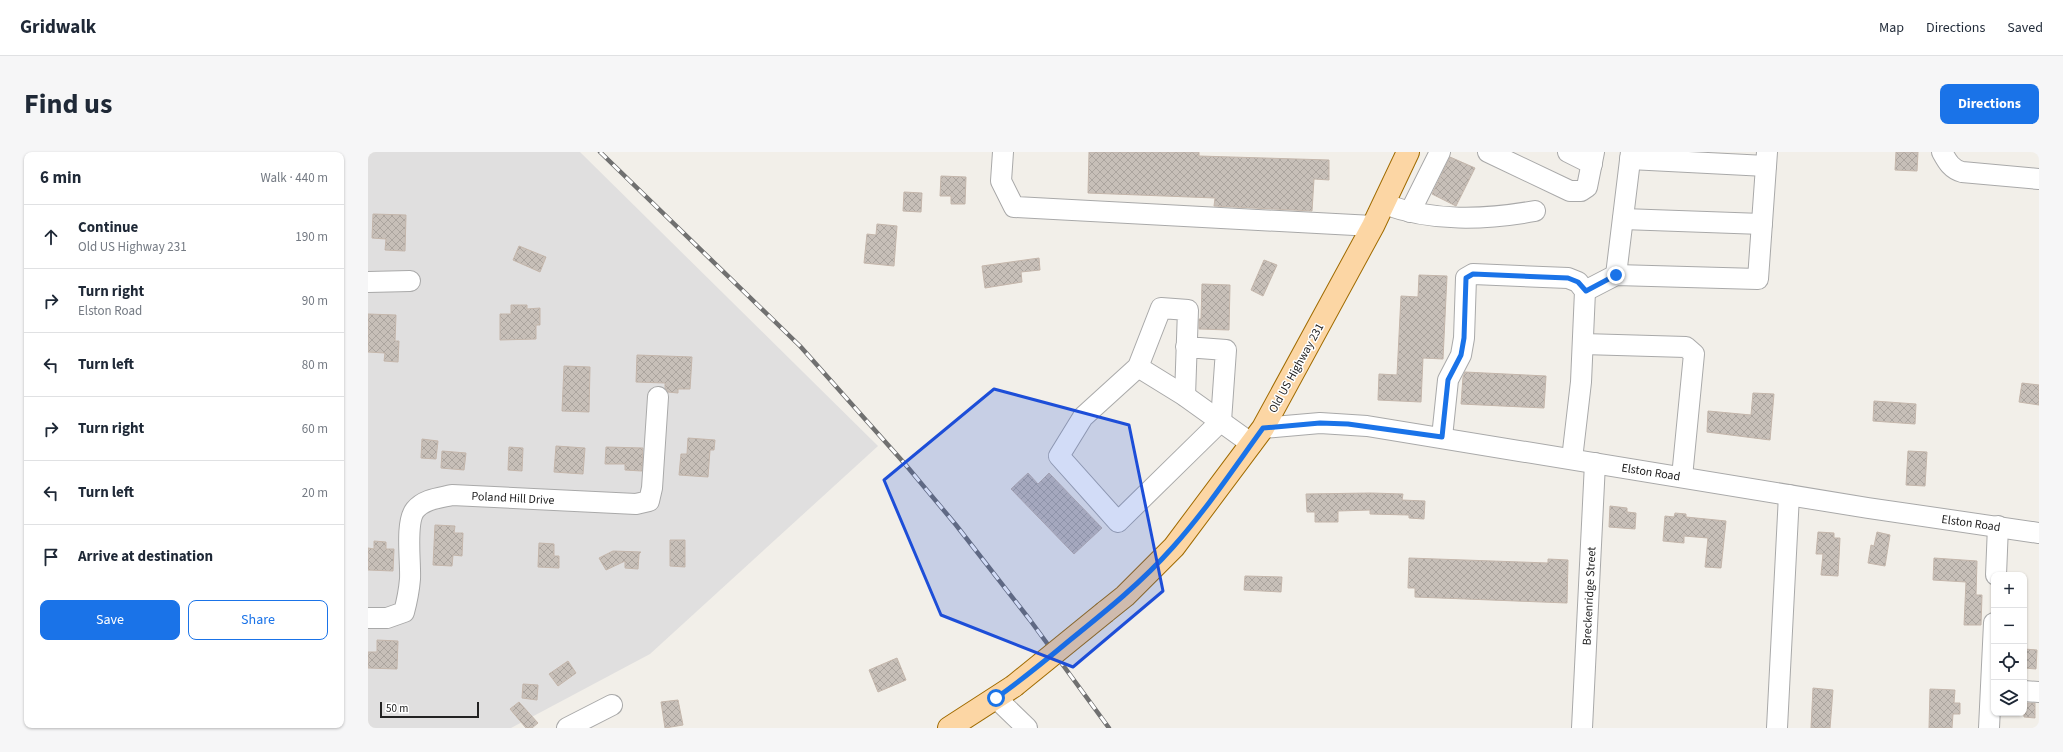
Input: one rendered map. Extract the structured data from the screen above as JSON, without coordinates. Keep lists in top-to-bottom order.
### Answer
{
  "streets": {
    "main road": ["Old US Highway 231"],
    "street": ["Elston Road", "Poland Hill Drive", "Breckenridge Street"]
  },
  "crossings": [
    ["Old US Highway 231", "Elston Road"],
    ["Elston Road", "Breckenridge Street"]
  ],
  "scale_bar": "50 m",
  "page": {
    "header": "Gridwalk",
    "nav": ["Map", "Directions", "Saved"],
    "title": "Find us",
    "buttons": [
      "Directions",
      ["Save", "Share"]
    ],
    "heading": ["6 min", "Walk · 440 m"],
    "list": [
      ["Continue", "Old US Highway 231", "190 m"],
      ["Turn right", "Elston Road", "90 m"],
      ["Turn left", "80 m"],
      ["Turn right", "60 m"],
      ["Turn left", "20 m"],
      "Arrive at destination"
    ],
    "map_buttons": ["+", "−"],
    "scale": "50 m"
  }
}
